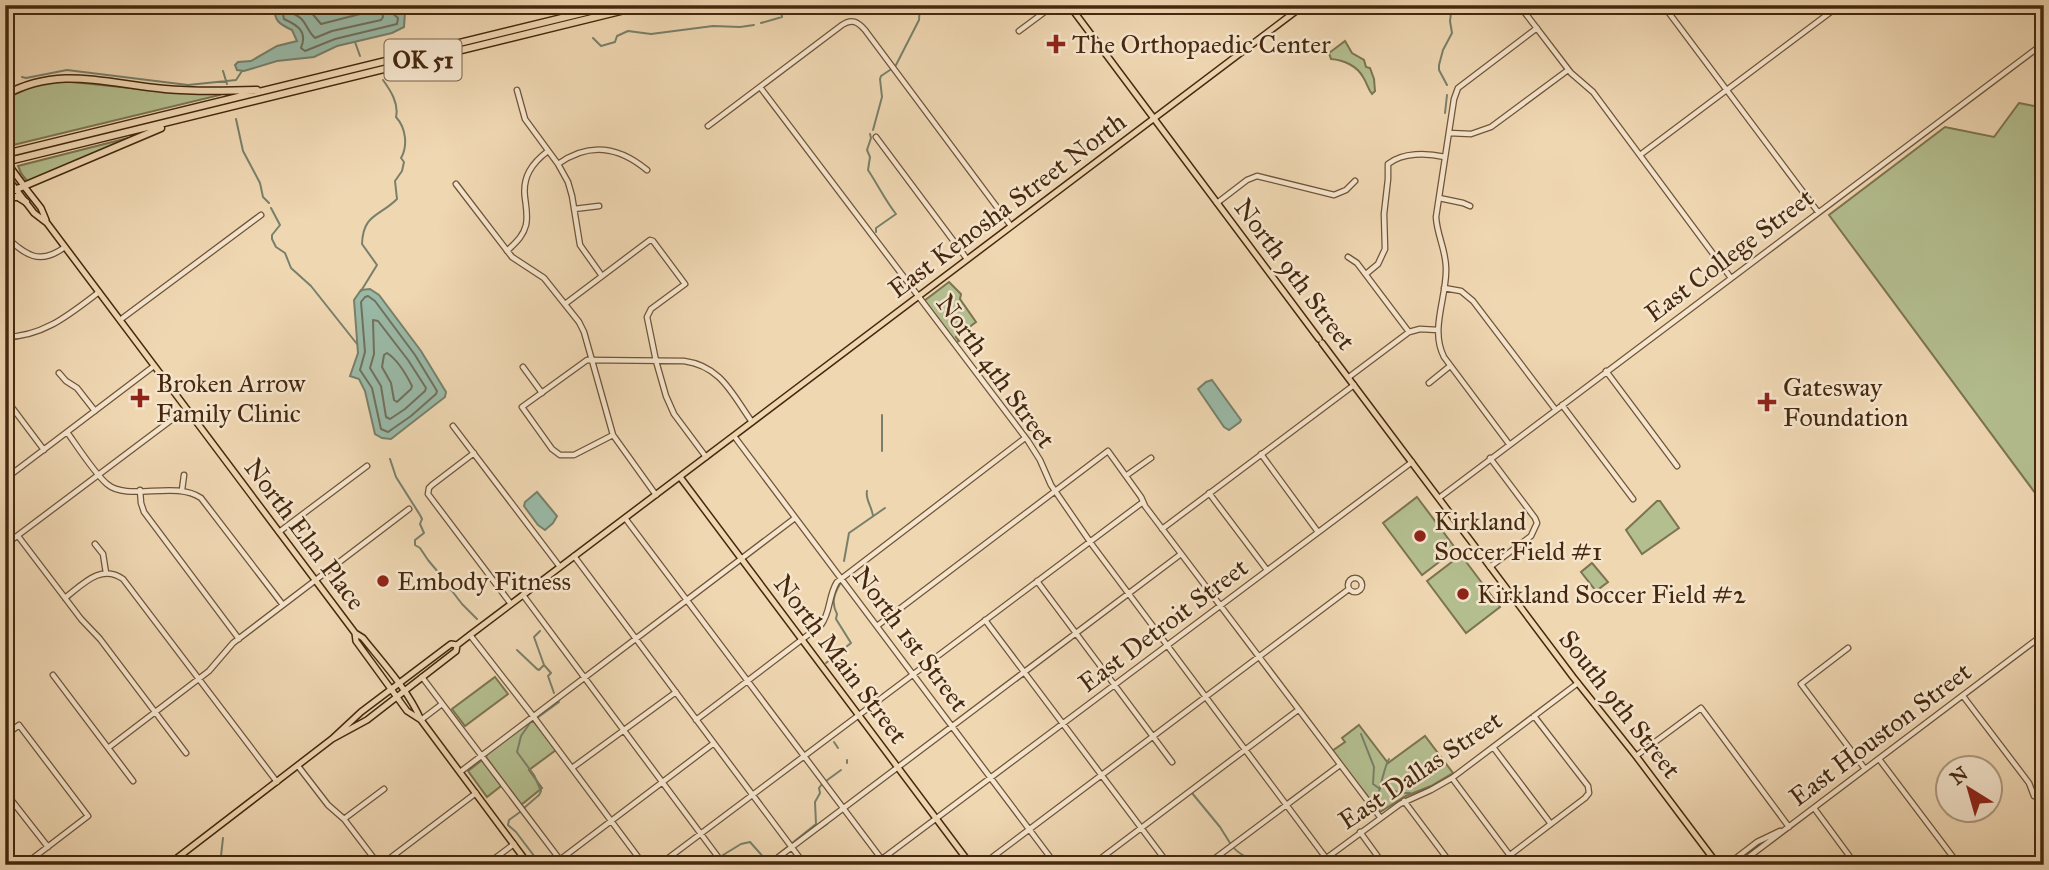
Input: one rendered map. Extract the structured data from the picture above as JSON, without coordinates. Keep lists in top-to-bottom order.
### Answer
{
  "streets": {
    "highway": ["OK 51"],
    "main road": [
      "East Kenosha Street North",
      "North 9th Street",
      "North Elm Place",
      "North Main Street",
      "South 9th Street"
    ],
    "street": [
      "East College Street",
      "North 4th Street",
      "East Detroit Street",
      "North 1st Street",
      "East Houston Street",
      "East Dallas Street"
    ]
  },
  "crossings": [
    ["OK 51", "North Elm Place"],
    ["East Kenosha Street North", "North 9th Street"],
    ["East Kenosha Street North", "North 4th Street"],
    ["East Kenosha Street North", "North 1st Street"],
    ["East College Street", "North 9th Street"],
    ["North 9th Street", "East Detroit Street"],
    ["North 9th Street", "South 9th Street"],
    ["North 4th Street", "East Detroit Street"],
    ["North 4th Street", "East Dallas Street"],
    ["East Detroit Street", "North 1st Street"],
    ["East Detroit Street", "North Main Street"],
    ["South 9th Street", "East Dallas Street"]
  ],
  "places": {
    "health": ["The Orthopaedic Center", "Broken Arrow Family Clinic", "Gatesway Foundation"],
    "other": ["Kirkland Soccer Field #1", "Embody Fitness", "Kirkland Soccer Field #2"]
  },
  "north": "top left"
}
